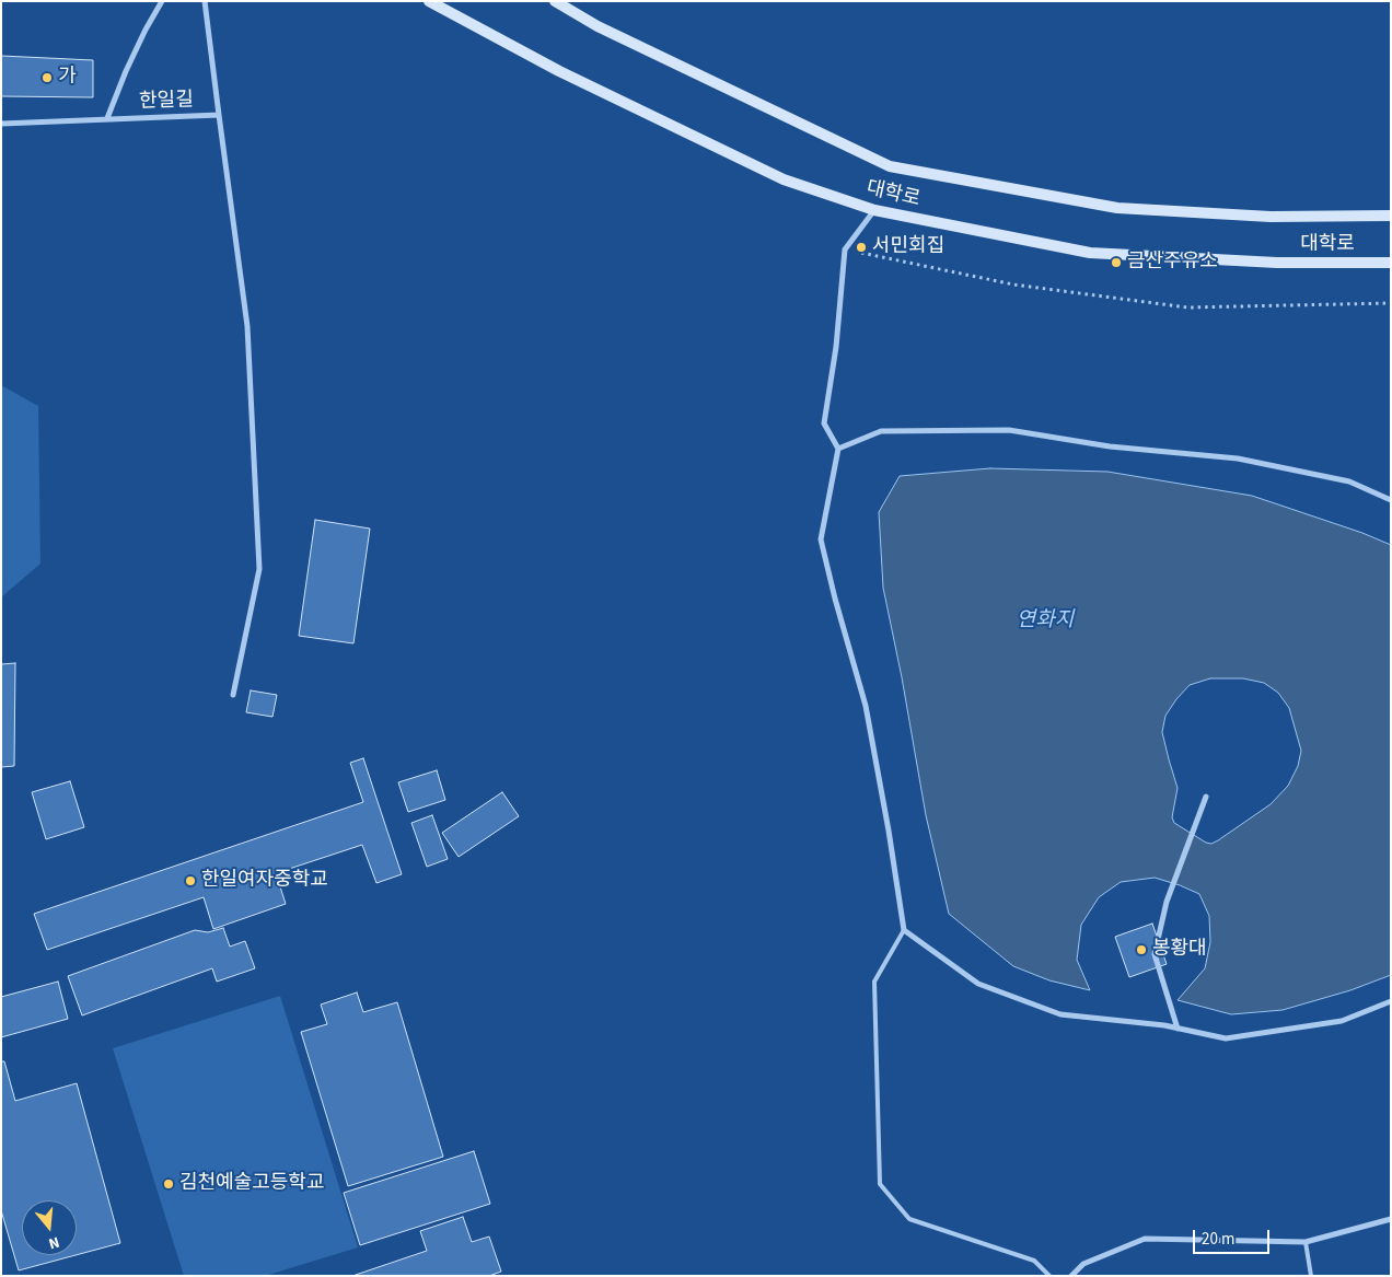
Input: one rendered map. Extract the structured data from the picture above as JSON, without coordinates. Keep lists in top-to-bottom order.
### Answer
{
  "streets": {
    "street": ["한일길", "대학로"]
  },
  "water": ["연화지"],
  "places": [
    "가",
    "서민회집",
    "금산주유소",
    "한일여자중학교",
    "봉황대",
    "김천예술고등학교"
  ],
  "scale_bar": "20 m",
  "north": "bottom"
}
